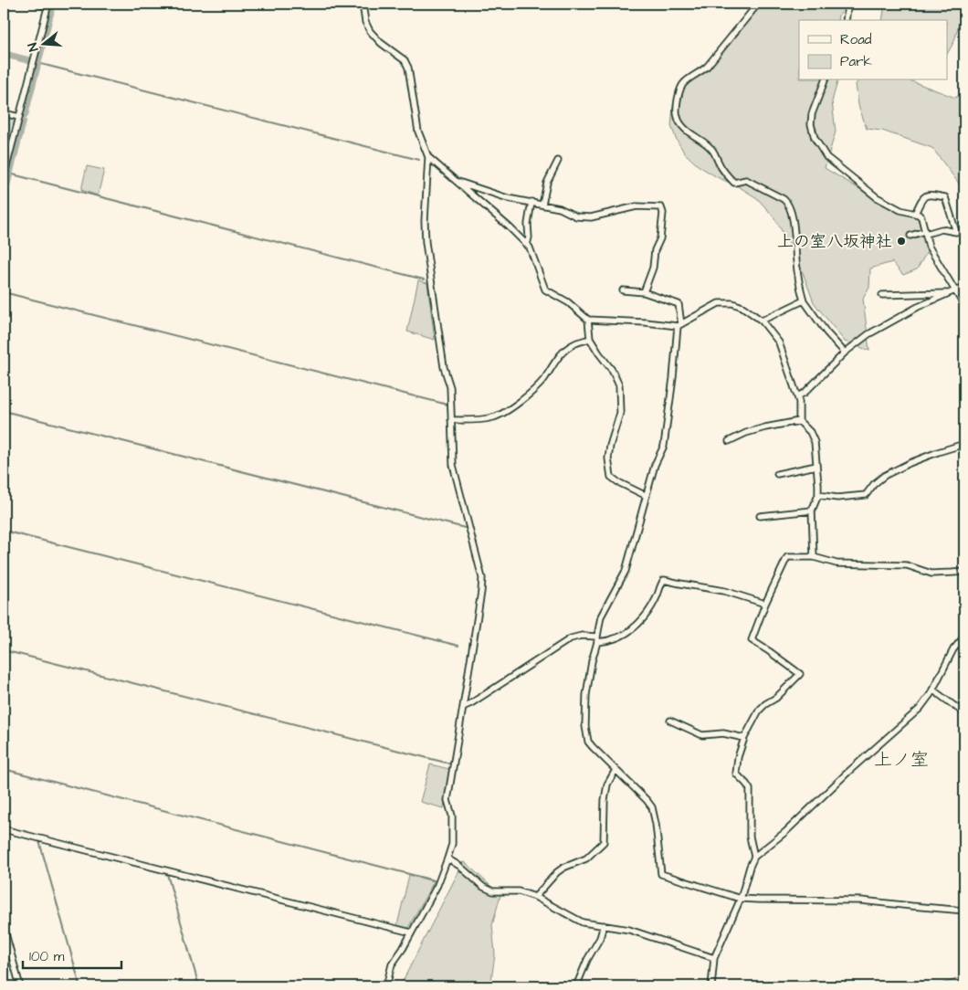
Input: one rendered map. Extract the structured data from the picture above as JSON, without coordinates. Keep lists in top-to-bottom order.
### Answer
{
  "districts": ["上ノ室"],
  "places": ["上の室八坂神社"],
  "legend": ["Road", "Park"],
  "scale_bar": "100 m",
  "north": "left"
}
